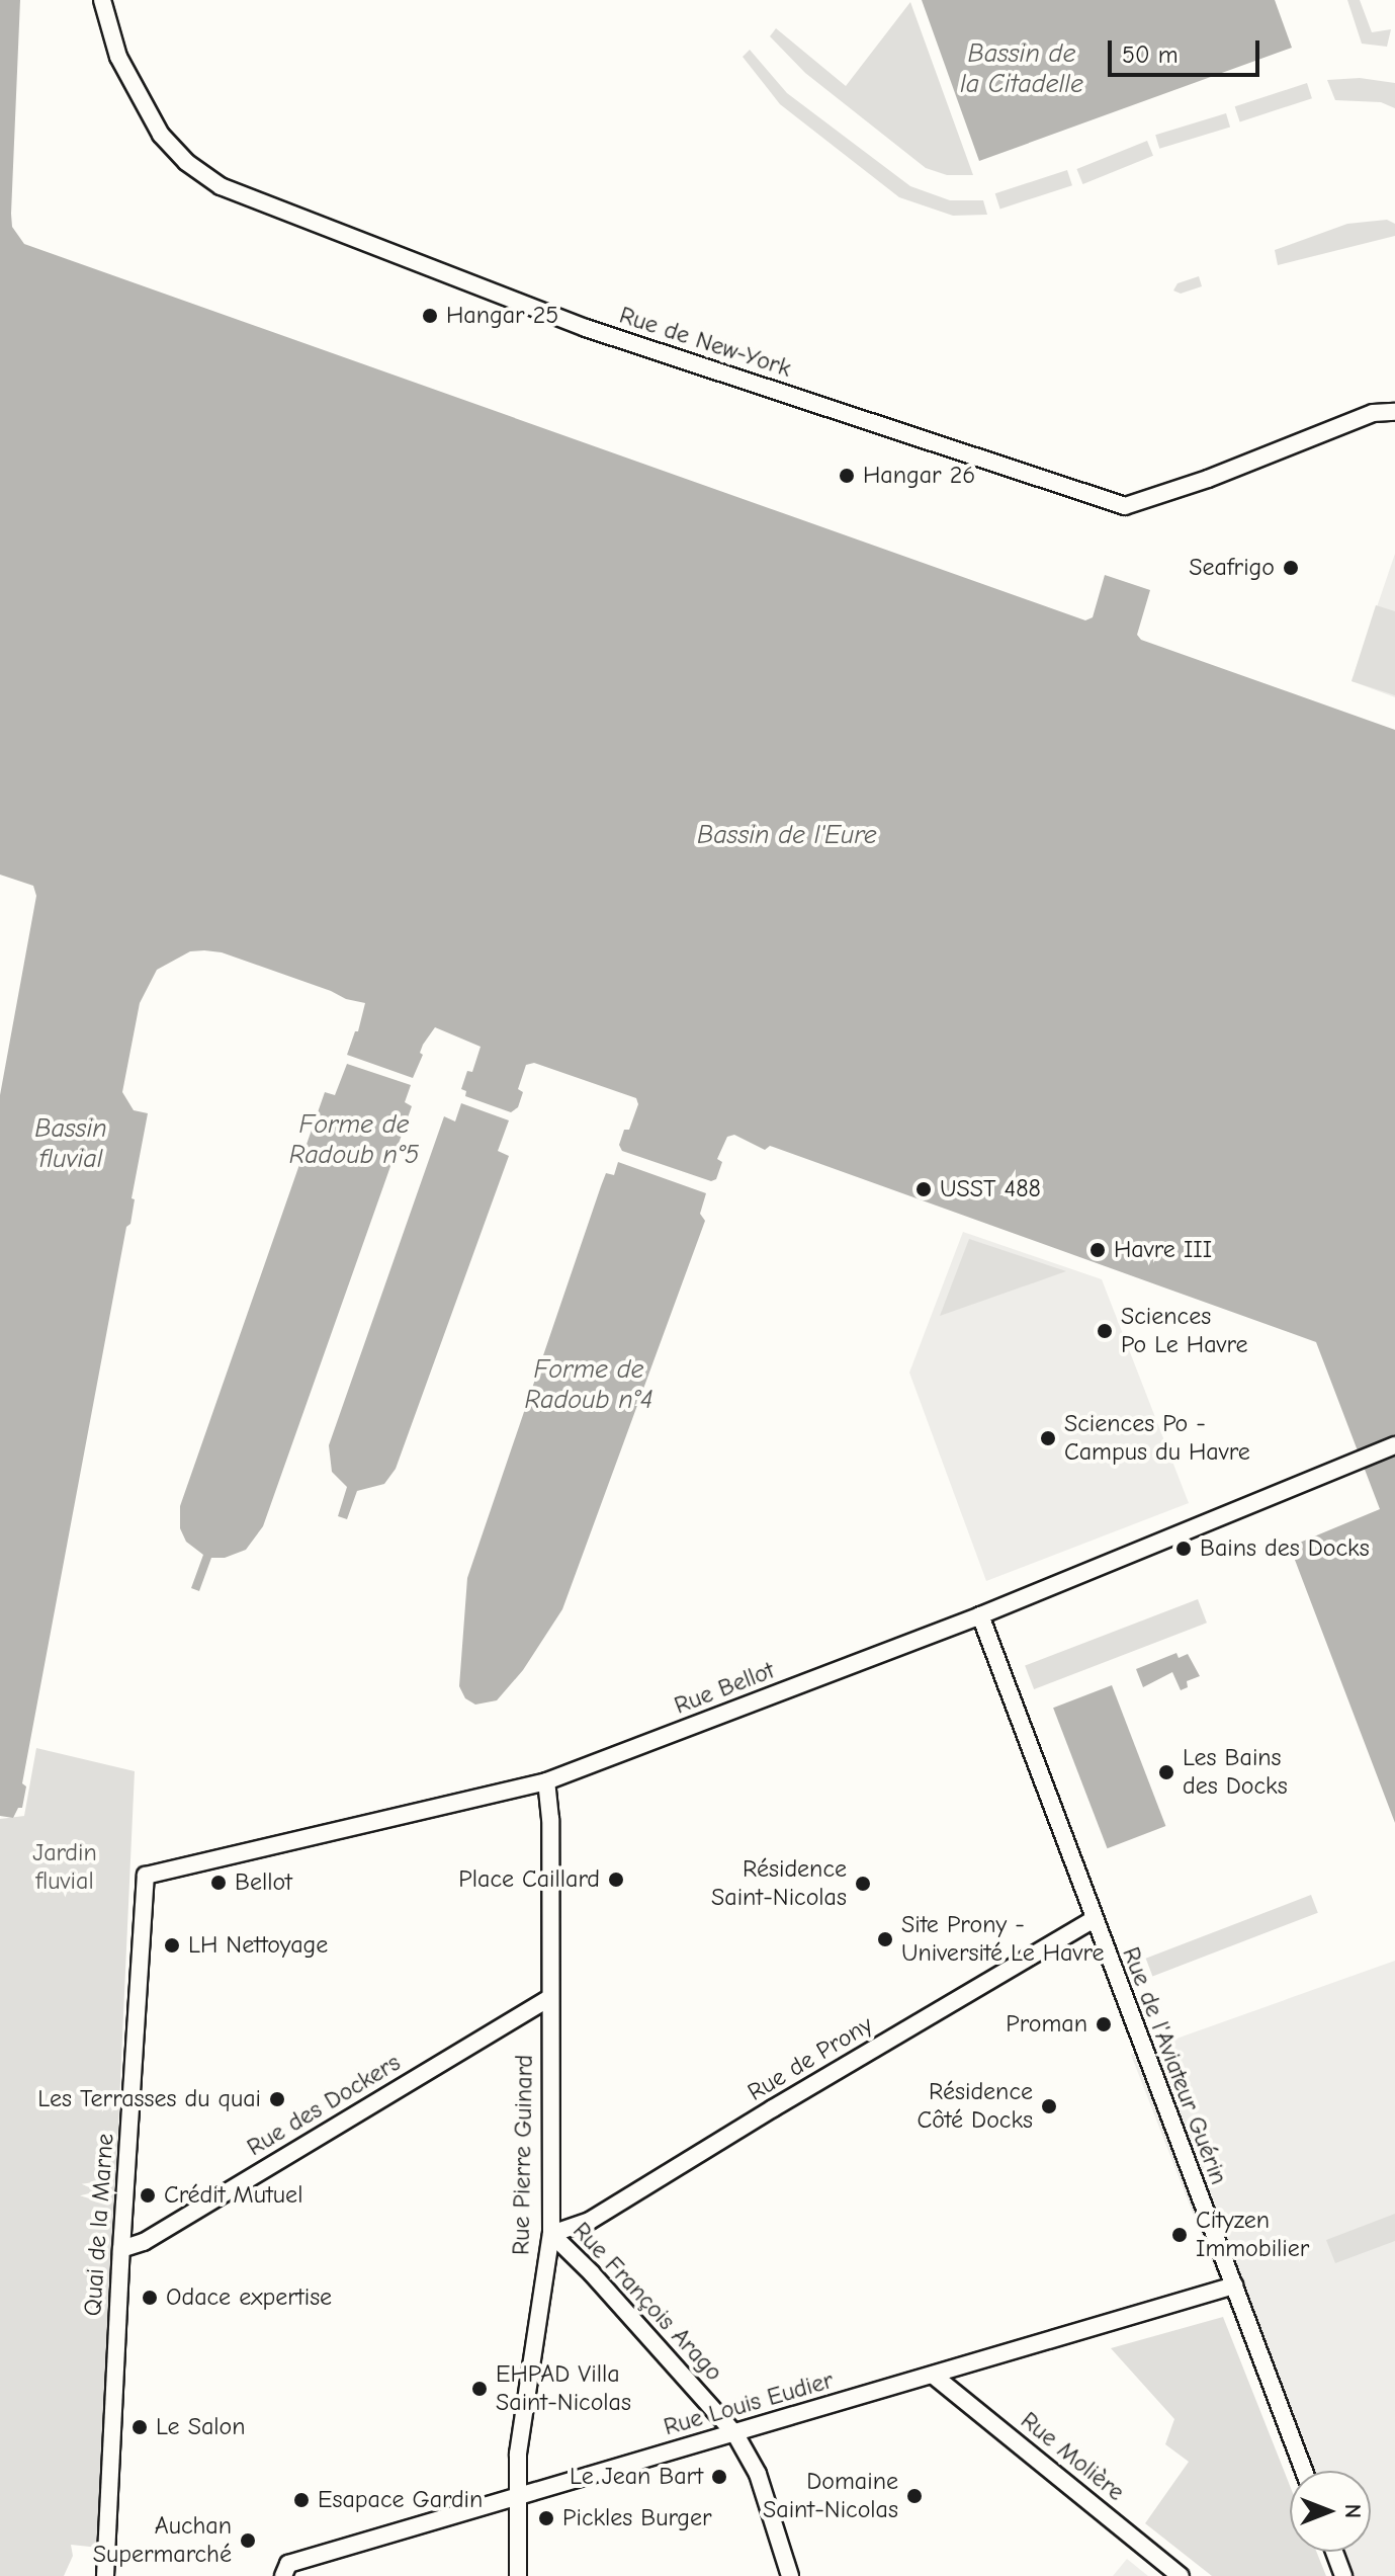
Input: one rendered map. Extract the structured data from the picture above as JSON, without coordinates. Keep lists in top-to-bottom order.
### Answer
{
  "streets": {
    "street": [
      "Rue de New-York",
      "Rue Bellot",
      "Rue de Prony",
      "Rue de l'Aviateur Guérin",
      "Rue des Dockers",
      "Rue Pierre Guinard",
      "Quai de la Marne",
      "Rue François Arago",
      "Rue Louis Eudier",
      "Rue Molière"
    ]
  },
  "crossings": [
    ["Rue Bellot", "Rue de l'Aviateur Guérin"],
    ["Rue Bellot", "Rue Pierre Guinard"],
    ["Rue Bellot", "Quai de la Marne"],
    ["Rue de Prony", "Rue de l'Aviateur Guérin"],
    ["Rue de Prony", "Rue Pierre Guinard"],
    ["Rue de Prony", "Rue François Arago"],
    ["Rue de l'Aviateur Guérin", "Rue Louis Eudier"],
    ["Rue des Dockers", "Rue Pierre Guinard"],
    ["Rue des Dockers", "Quai de la Marne"],
    ["Rue Pierre Guinard", "Rue François Arago"],
    ["Rue Pierre Guinard", "Rue Louis Eudier"],
    ["Rue François Arago", "Rue Louis Eudier"],
    ["Rue Louis Eudier", "Rue Molière"]
  ],
  "water": [
    "Bassin de la Citadelle",
    "Bassin de l'Eure",
    "Forme de Radoub n°5",
    "Bassin fluvial",
    "Forme de Radoub n°4"
  ],
  "parks": ["Jardin fluvial"],
  "places": [
    "Hangar 25",
    "Hangar 26",
    "Seafrigo",
    "USST 488",
    "Havre III",
    "Sciences Po Le Havre",
    "Sciences Po - Campus du Havre",
    "Bains des Docks",
    "Les Bains des Docks",
    "Place Caillard",
    "Bellot",
    "Résidence Saint-Nicolas",
    "Site Prony - Université Le Havre",
    "LH Nettoyage",
    "Proman",
    "Les Terrasses du quai",
    "Résidence Côté Docks",
    "Crédit Mutuel",
    "Cityzen Immobilier",
    "Odace expertise",
    "EHPAD Villa Saint-Nicolas",
    "Le Salon",
    "Le Jean Bart",
    "Domaine Saint-Nicolas",
    "Esapace Gardin",
    "Pickles Burger",
    "Auchan Supermarché"
  ],
  "scale_bar": "50 m",
  "north": "right"
}
